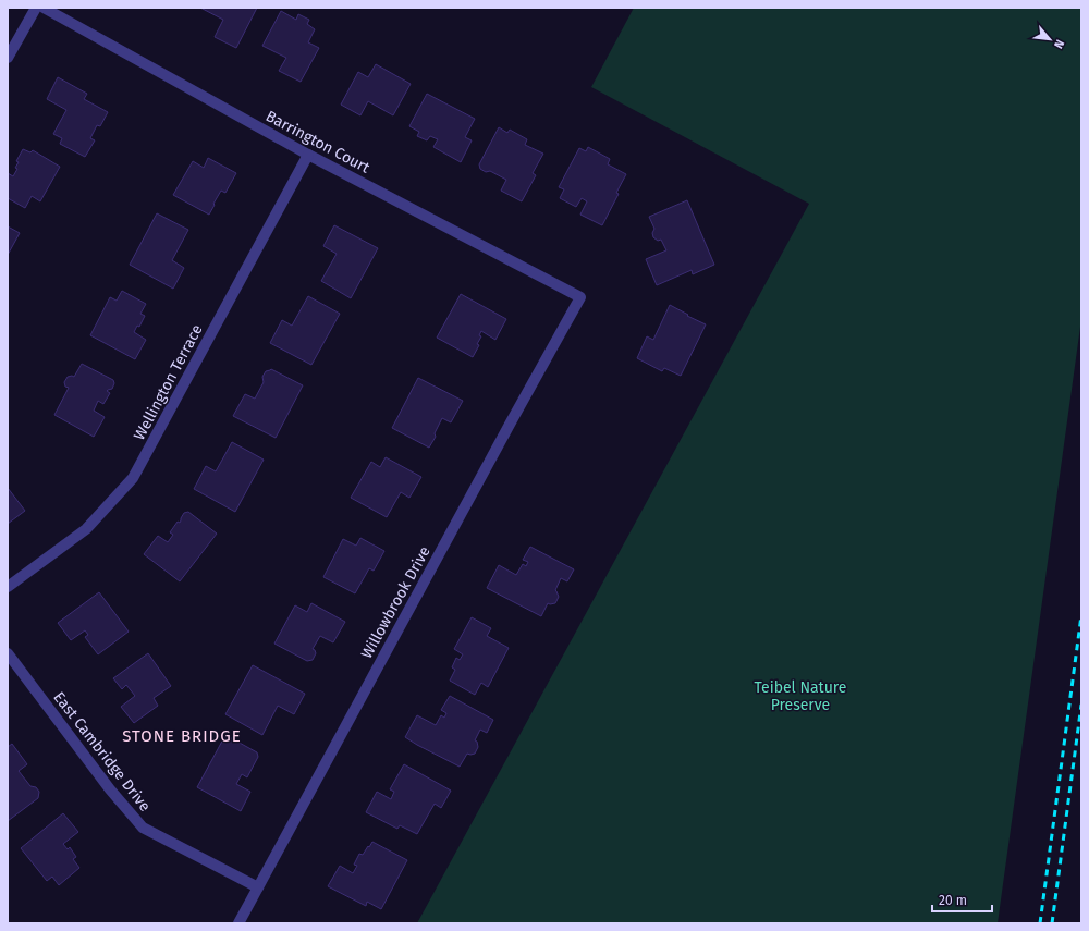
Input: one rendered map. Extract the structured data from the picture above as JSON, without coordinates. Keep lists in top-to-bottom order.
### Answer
{
  "streets": {
    "street": [
      "Barrington Court",
      "Wellington Terrace",
      "Willowbrook Drive",
      "East Cambridge Drive"
    ]
  },
  "crossings": [
    ["Barrington Court", "Wellington Terrace"],
    ["Barrington Court", "Willowbrook Drive"],
    ["Willowbrook Drive", "East Cambridge Drive"]
  ],
  "districts": ["STONE BRIDGE"],
  "parks": ["Teibel Nature Preserve"],
  "scale_bar": "20 m",
  "north": "bottom right"
}
